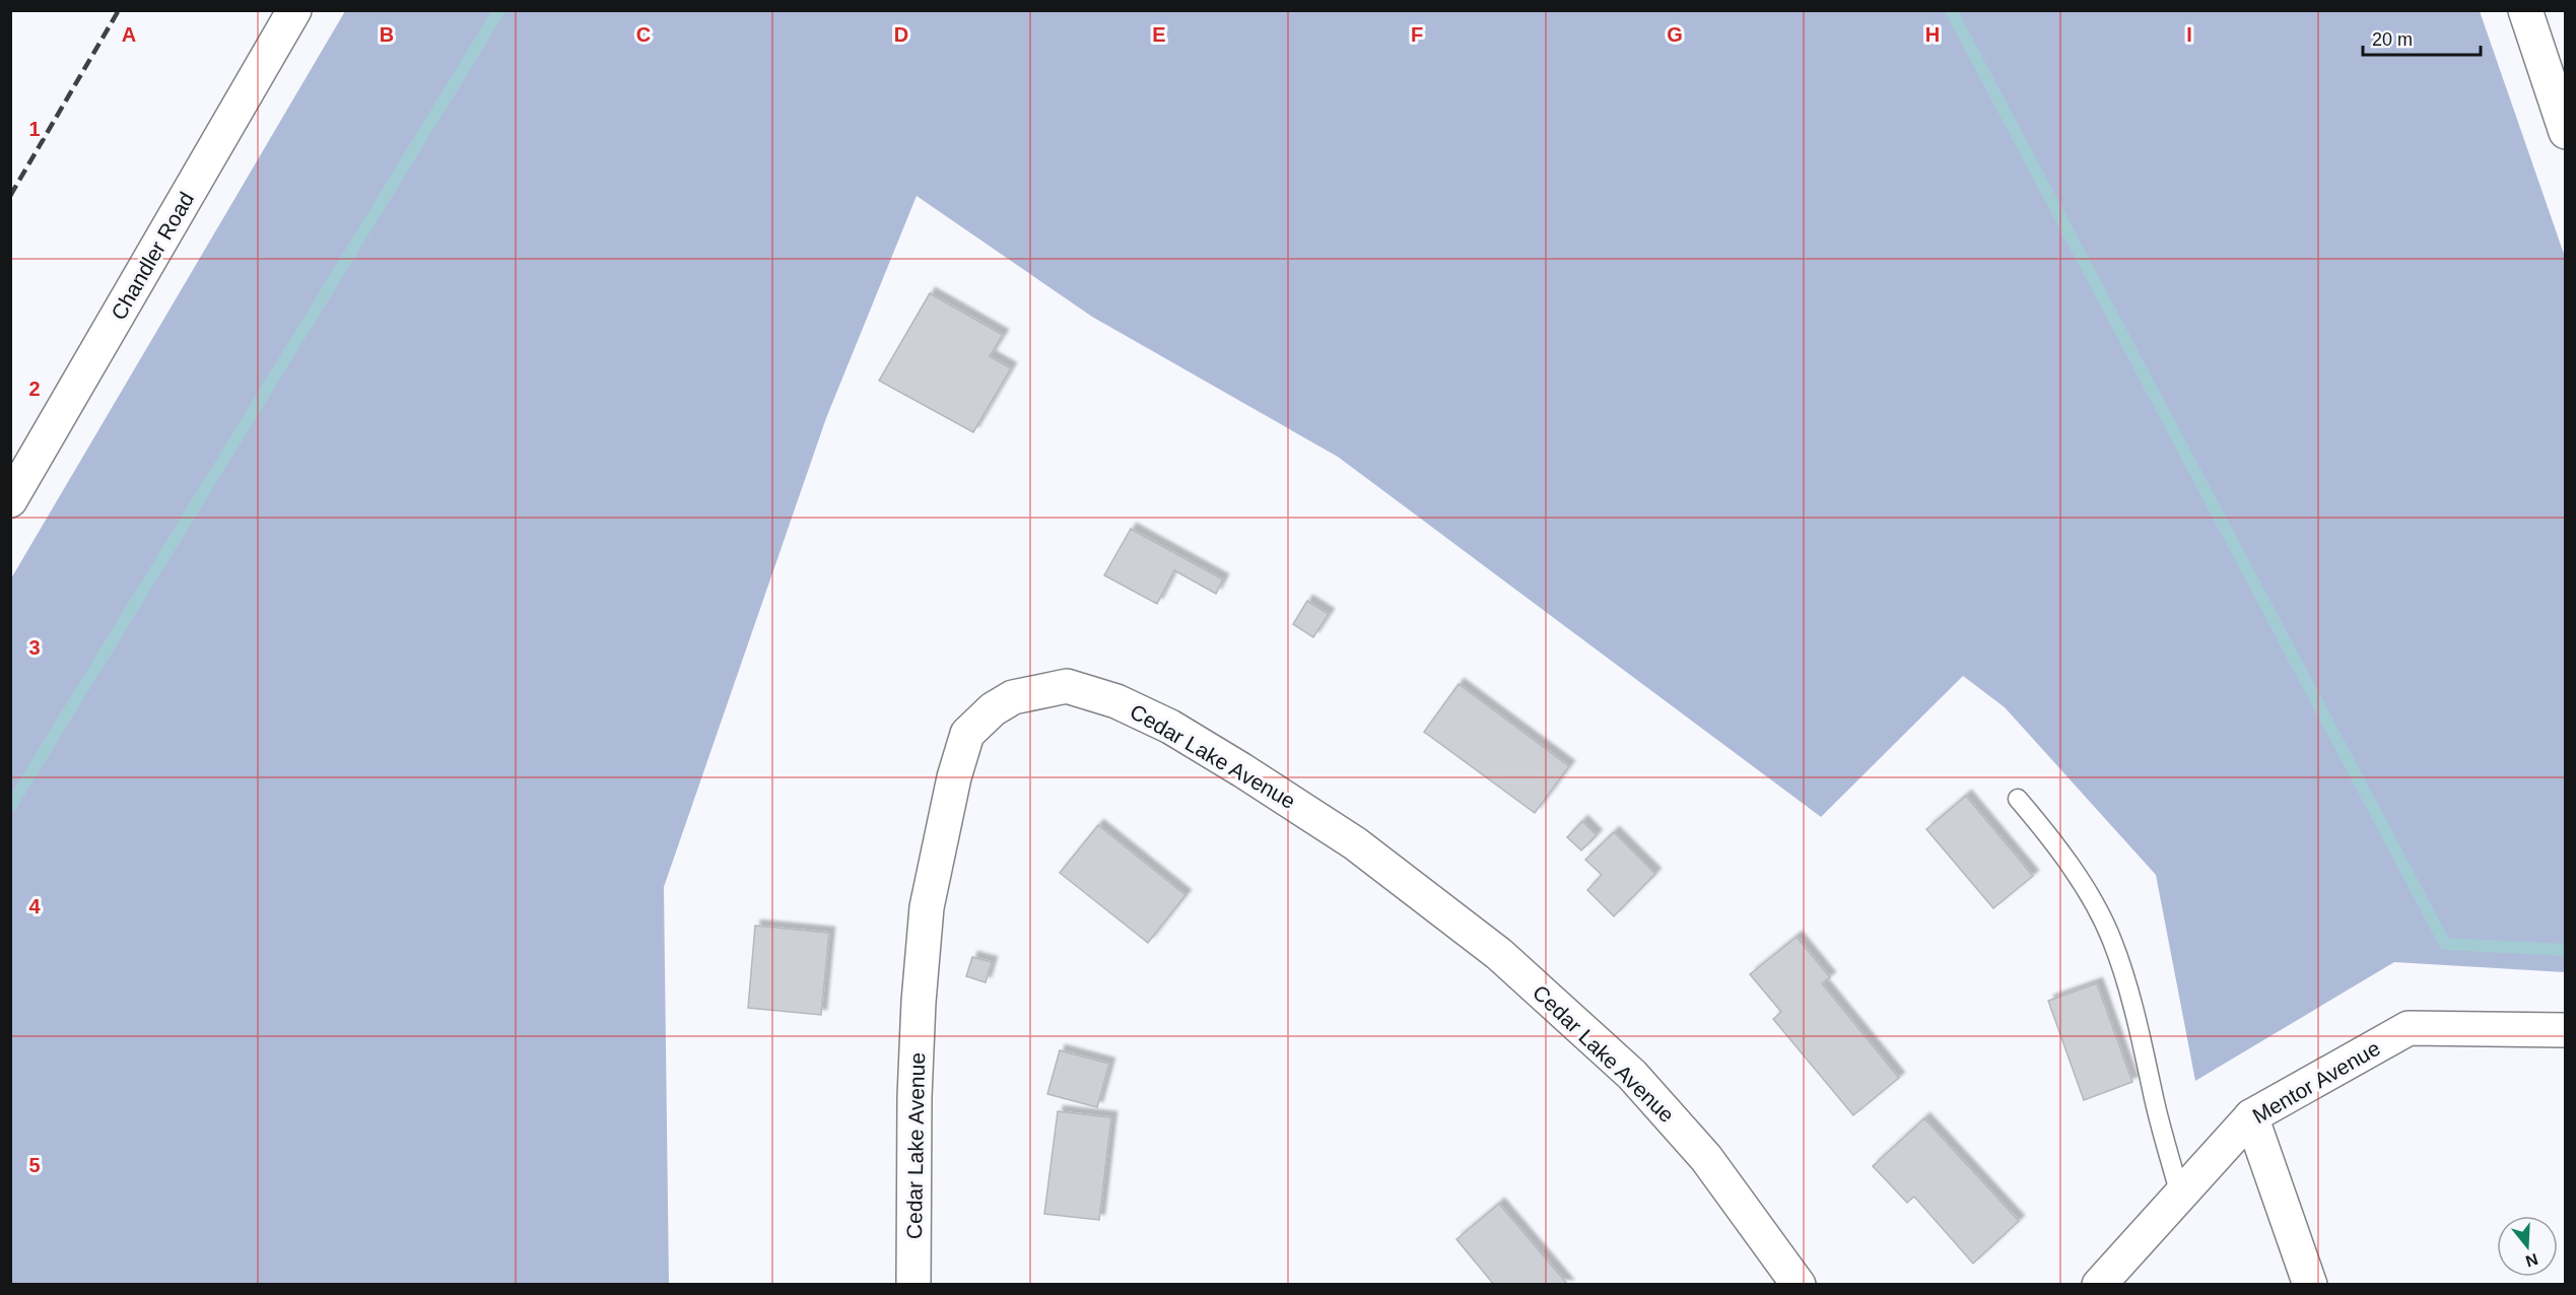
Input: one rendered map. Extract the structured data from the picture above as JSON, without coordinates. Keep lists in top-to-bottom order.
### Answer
{
  "streets": {
    "street": ["Chandler Road", "Cedar Lake Avenue", "Mentor Avenue"]
  },
  "scale_bar": "20 m",
  "north": "bottom",
  "grid": {
    "columns": [
      "A",
      "B",
      "C",
      "D",
      "E",
      "F",
      "G",
      "H",
      "I"
    ],
    "rows": [
      "1",
      "2",
      "3",
      "4",
      "5"
    ]
  }
}
